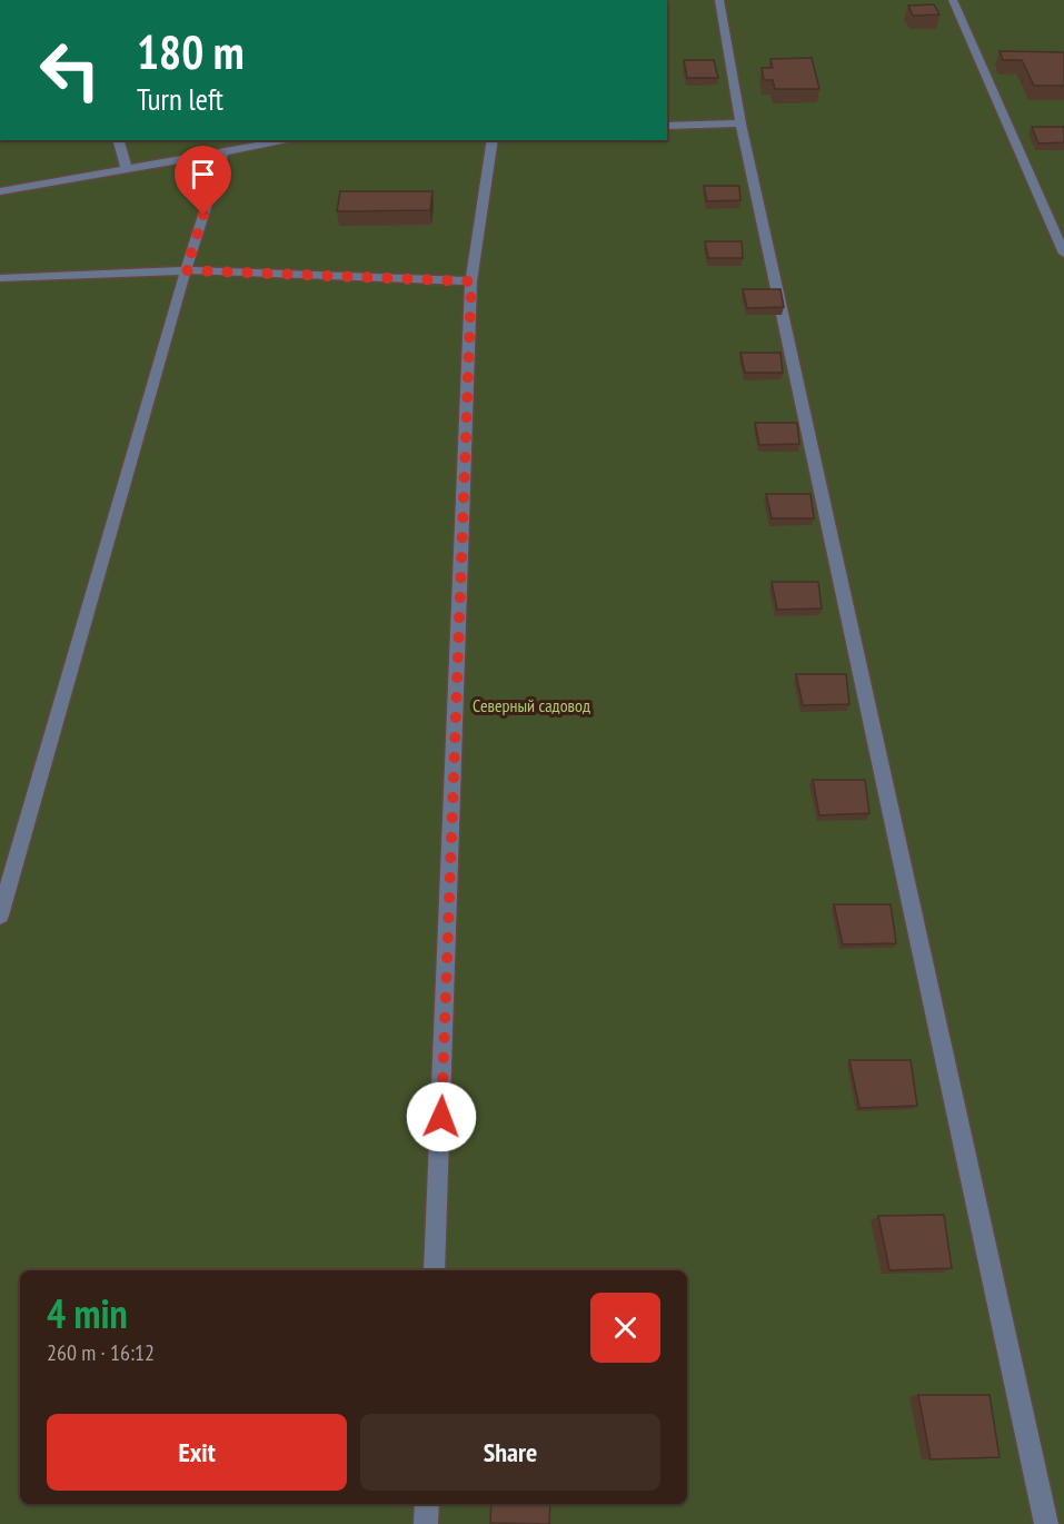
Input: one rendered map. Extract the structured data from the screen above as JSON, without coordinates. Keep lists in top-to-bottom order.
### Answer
{
  "parks": ["Северный садовод"],
  "page": {
    "turn": ["180 m", "Turn left"],
    "heading": ["4 min", "260 m · 16:12"],
    "buttons": ["Exit", "Share"]
  }
}
